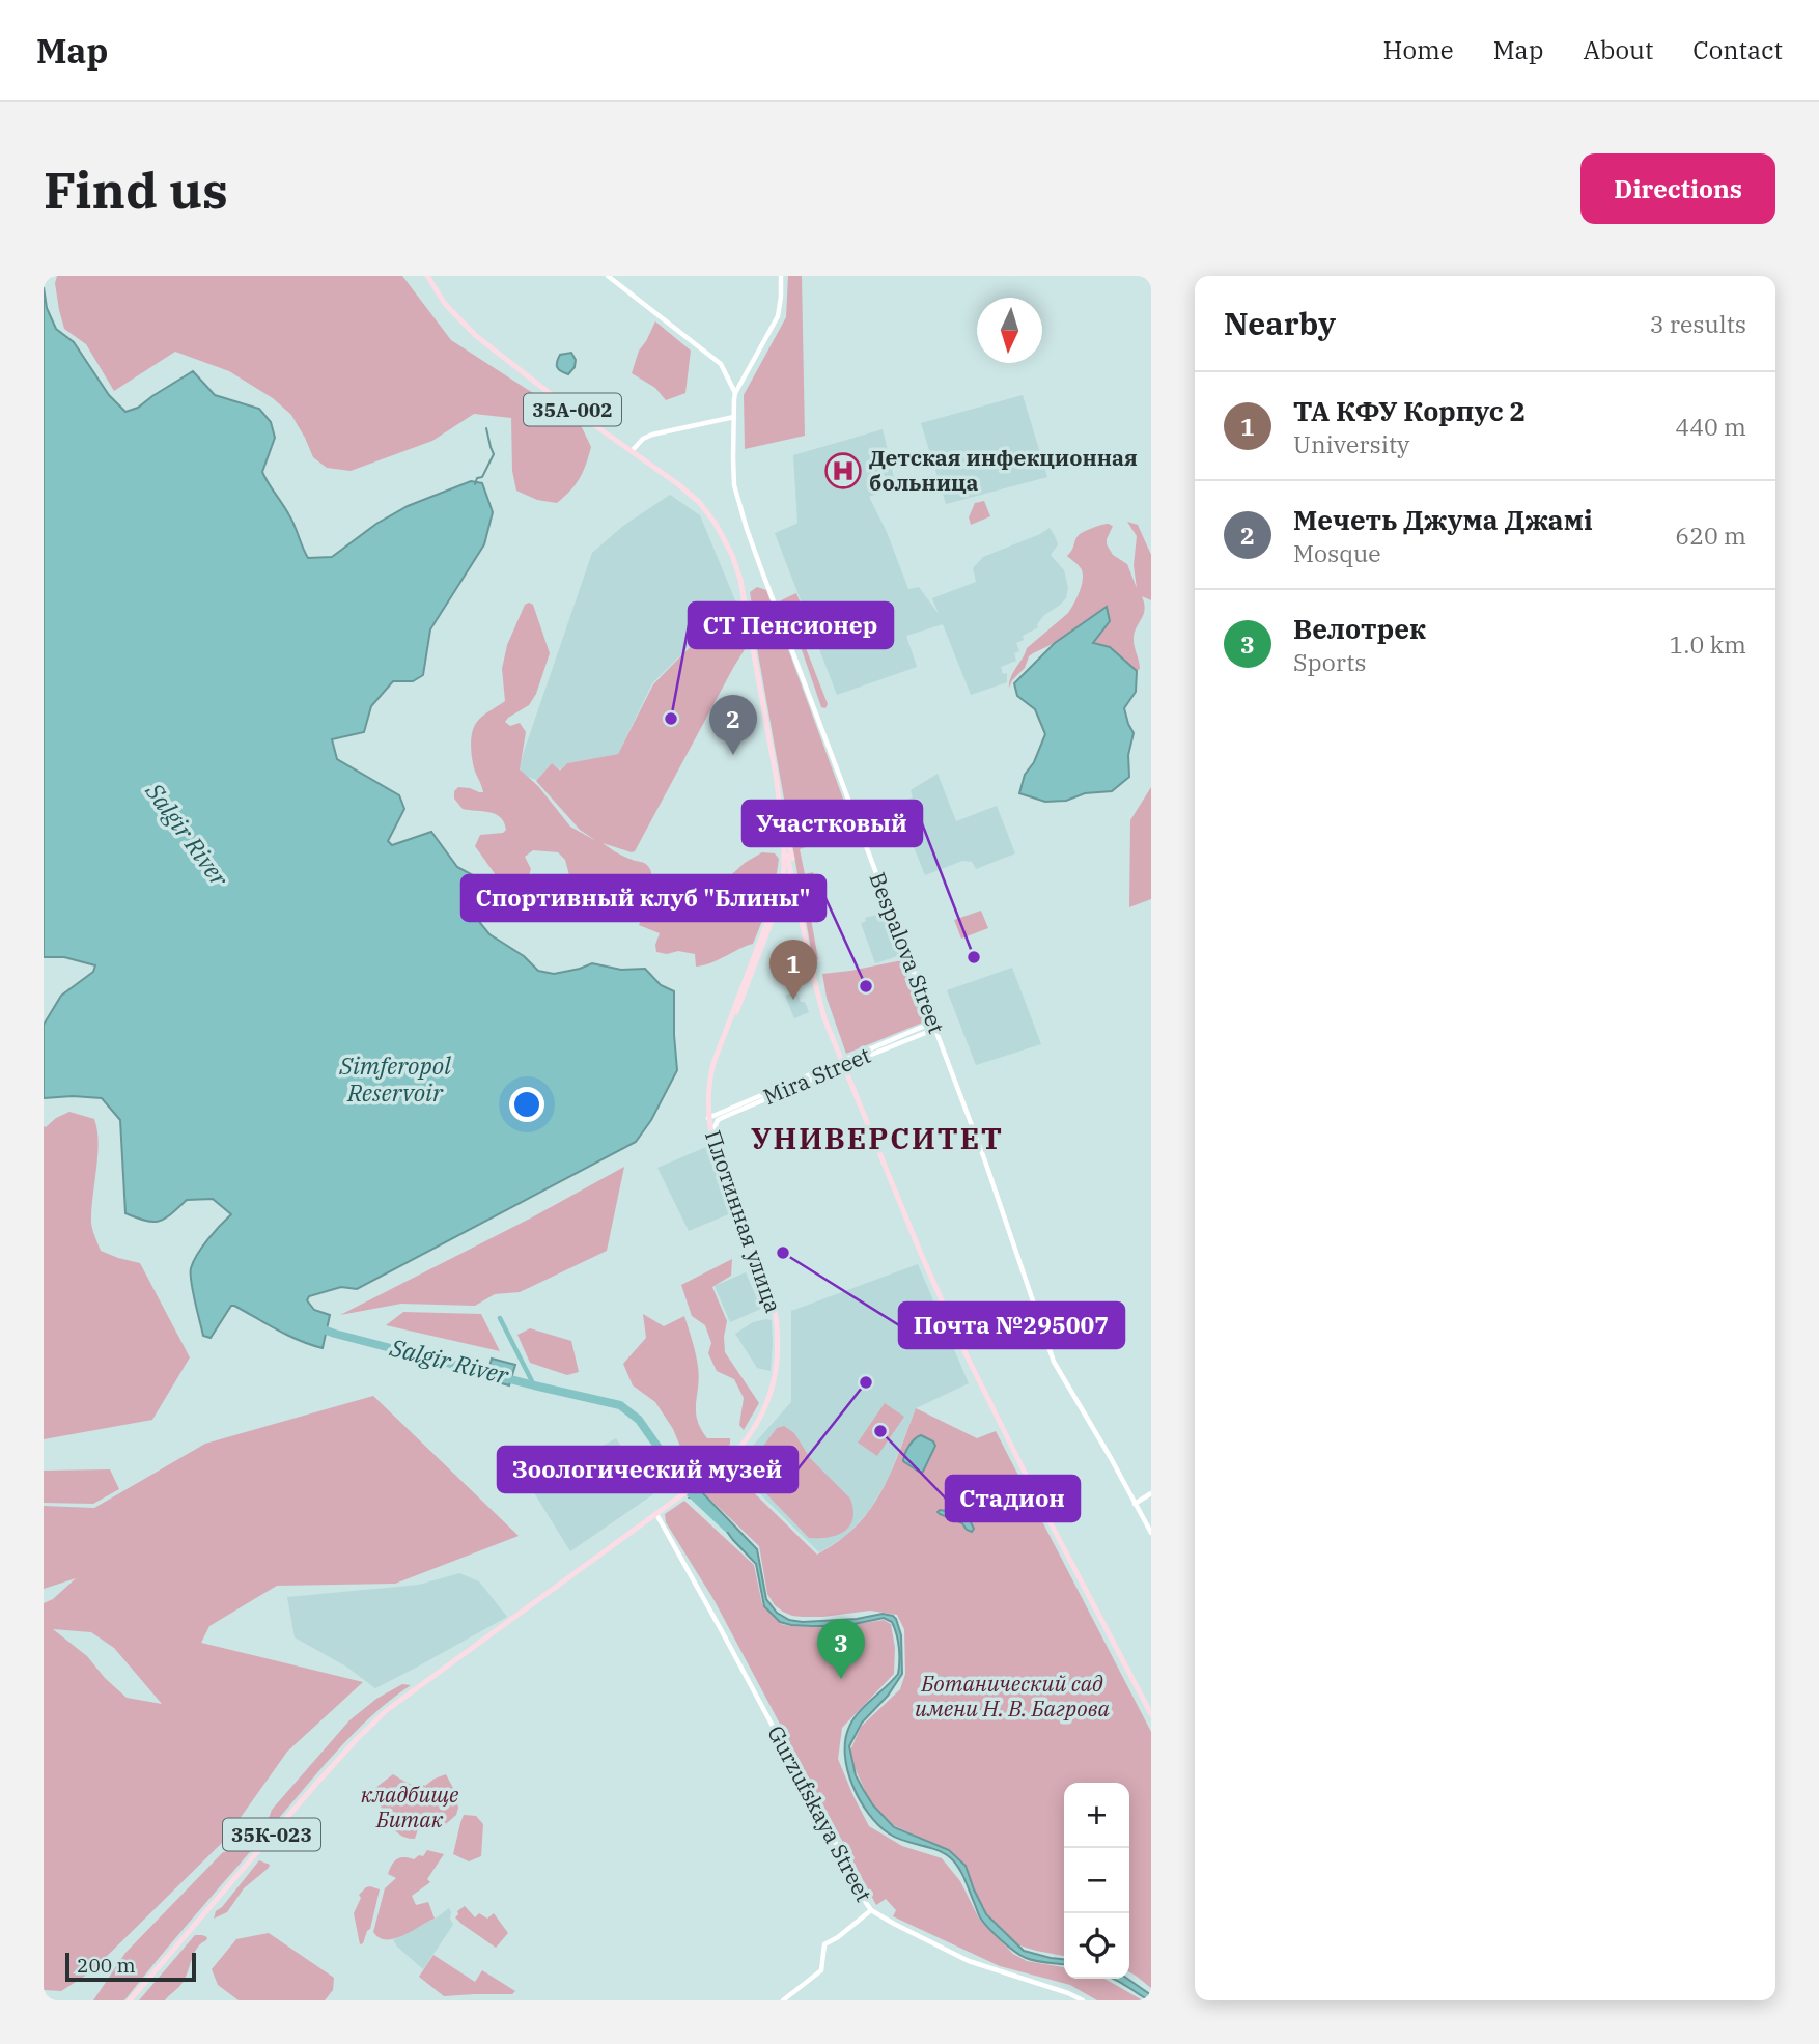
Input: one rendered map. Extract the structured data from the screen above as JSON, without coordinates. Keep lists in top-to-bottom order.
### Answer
{
  "streets": {
    "main road": [
      "35А-002",
      "Bespalova Street",
      "Mira Street",
      "Плотинная улица",
      "Gurzufskaya Street",
      "35К-023"
    ]
  },
  "crossings": [
    ["35А-002", "Mira Street"],
    ["35А-002", "Плотинная улица"],
    ["35А-002", "35К-023"],
    ["Bespalova Street", "Mira Street"],
    ["Mira Street", "Плотинная улица"],
    ["Mira Street", "35К-023"],
    ["Плотинная улица", "Gurzufskaya Street"],
    ["Плотинная улица", "35К-023"],
    ["Gurzufskaya Street", "35К-023"]
  ],
  "districts": ["УНИВЕРСИТЕТ"],
  "water": ["Salgir River", "Simferopol Reservoir"],
  "parks": ["Ботанический сад имени Н. В. Багрова", "кладбище Битак"],
  "places": {
    "hospital": ["Детская инфекционная больница"],
    "other": [
      "СТ Пенсионер",
      "Участковый",
      "Спортивный клуб \"Блины\"",
      "Почта №295007",
      "Зоологический музей",
      "Стадион"
    ]
  },
  "scale_bar": "200 m",
  "north": "bottom",
  "page": {
    "header": "Map",
    "nav": [
      "Home",
      "Map",
      "About",
      "Contact"
    ],
    "buttons": "Directions",
    "title": "Find us",
    "heading": ["Nearby", "3 results"],
    "list": [
      {
        "mark": "1",
        "name": "ТА КФУ Корпус 2",
        "note": "University",
        "value": "440 m"
      },
      {
        "mark": "2",
        "name": "Мечеть Джума Джамі",
        "note": "Mosque",
        "value": "620 m"
      },
      {
        "mark": "3",
        "name": "Велотрек",
        "note": "Sports",
        "value": "1.0 km"
      }
    ],
    "pins": ["2", "1", "3"],
    "map_buttons": ["+", "−"],
    "scale": "200 m"
  }
}
